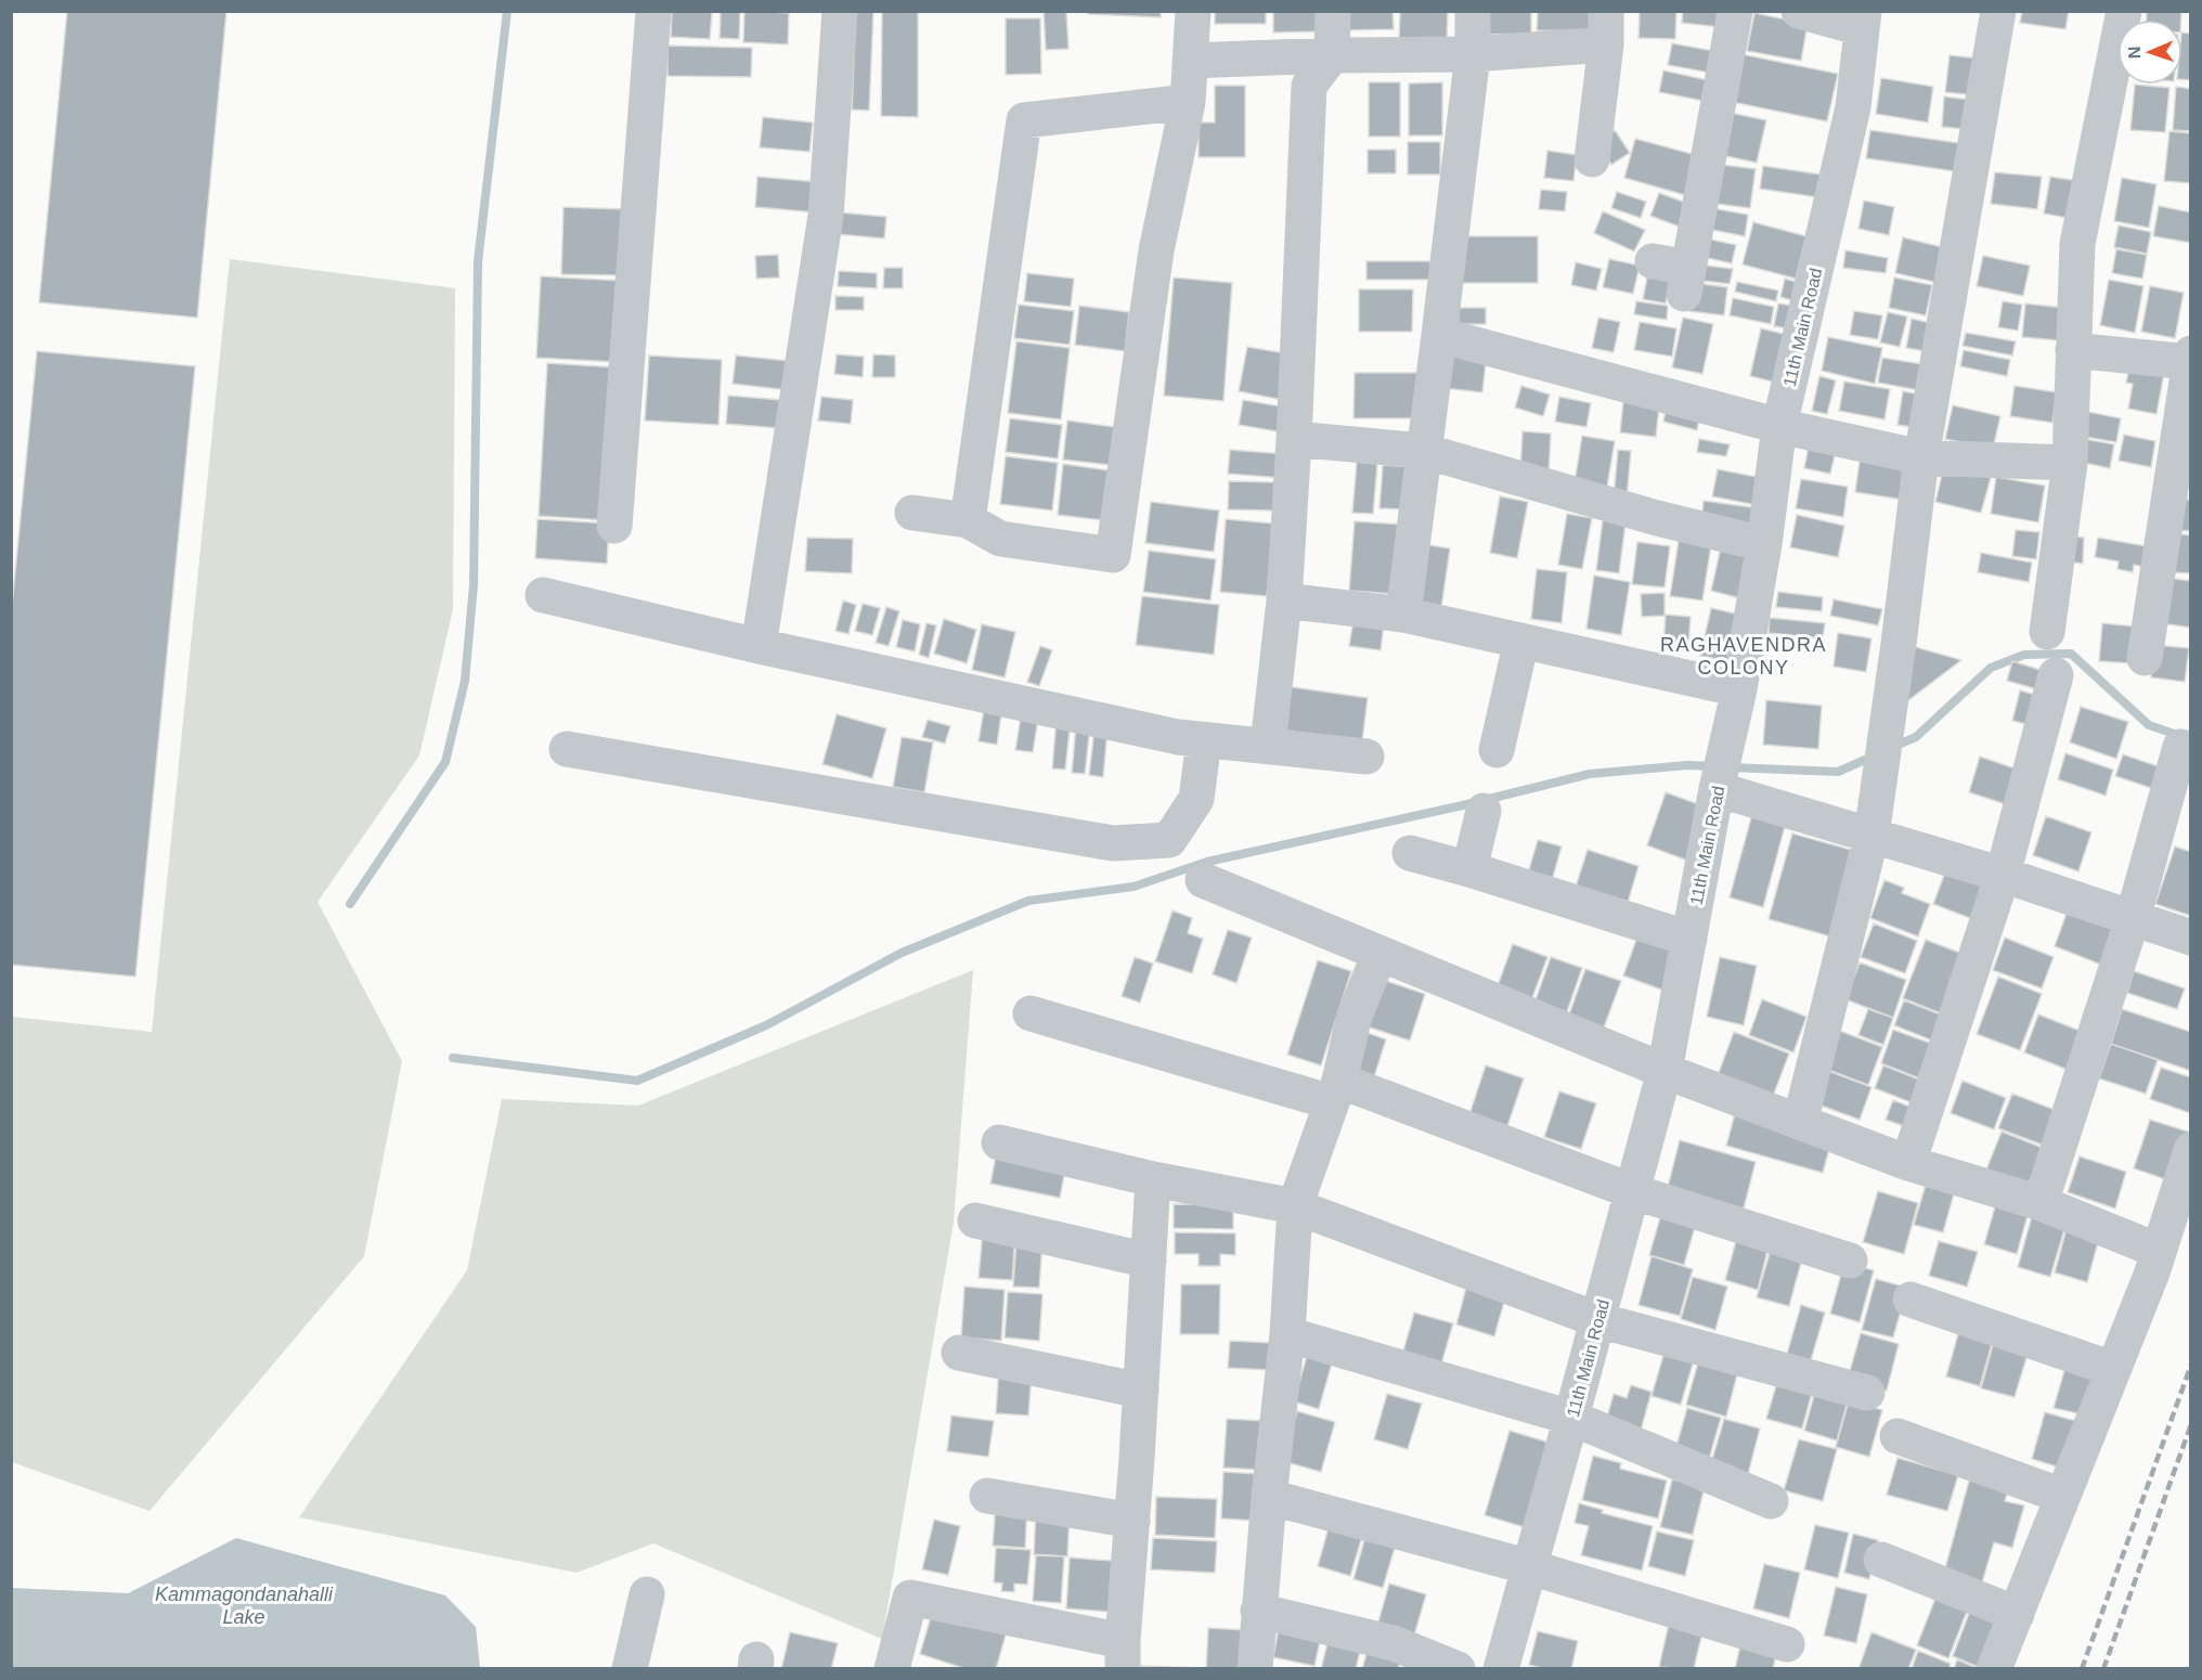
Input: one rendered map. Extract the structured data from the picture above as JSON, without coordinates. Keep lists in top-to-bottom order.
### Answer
{
  "streets": {
    "street": ["11th Main Road"]
  },
  "districts": ["RAGHAVENDRA COLONY"],
  "water": ["Kammagondanahalli Lake"],
  "north": "left"
}
